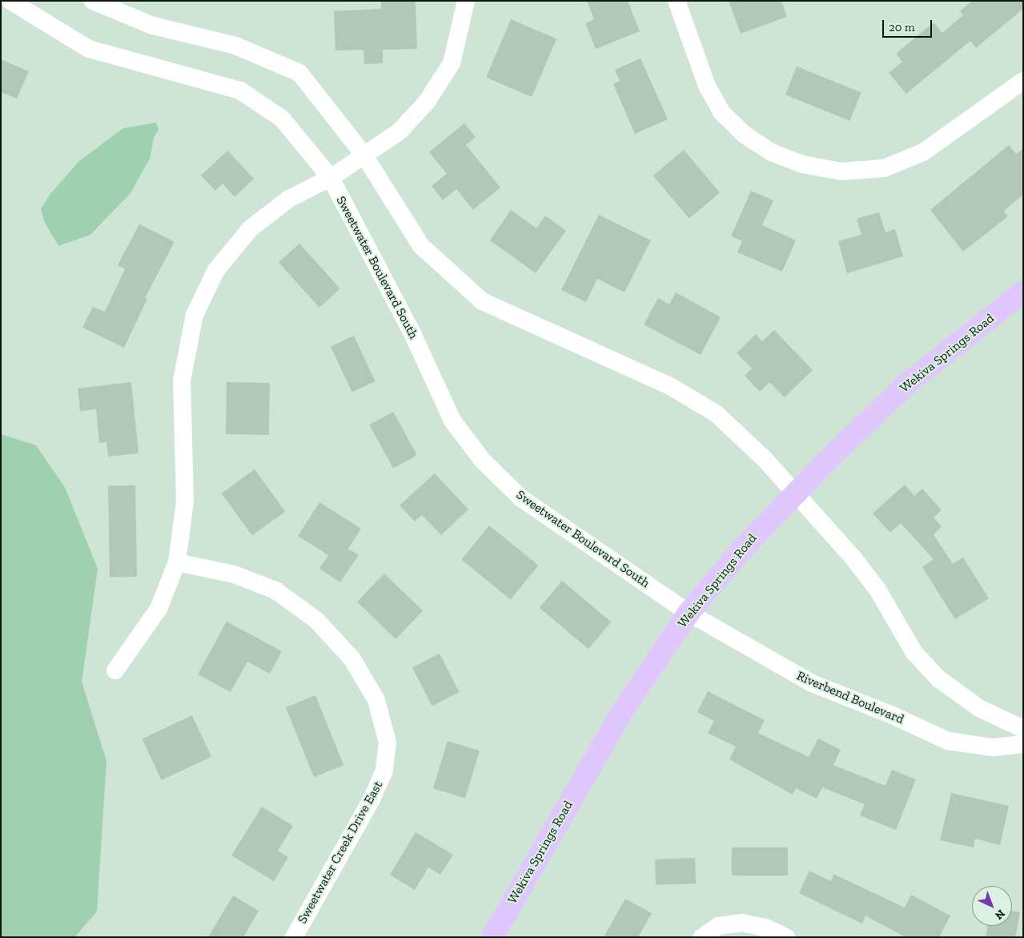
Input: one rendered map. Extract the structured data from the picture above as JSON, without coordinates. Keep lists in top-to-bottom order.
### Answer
{
  "streets": {
    "main road": ["Wekiva Springs Road"],
    "street": ["Sweetwater Boulevard South", "Riverbend Boulevard", "Sweetwater Creek Drive East"]
  },
  "crossings": [
    ["Sweetwater Boulevard South", "Wekiva Springs Road"],
    ["Sweetwater Boulevard South", "Riverbend Boulevard"],
    ["Wekiva Springs Road", "Riverbend Boulevard"]
  ],
  "scale_bar": "20 m",
  "north": "bottom right"
}
